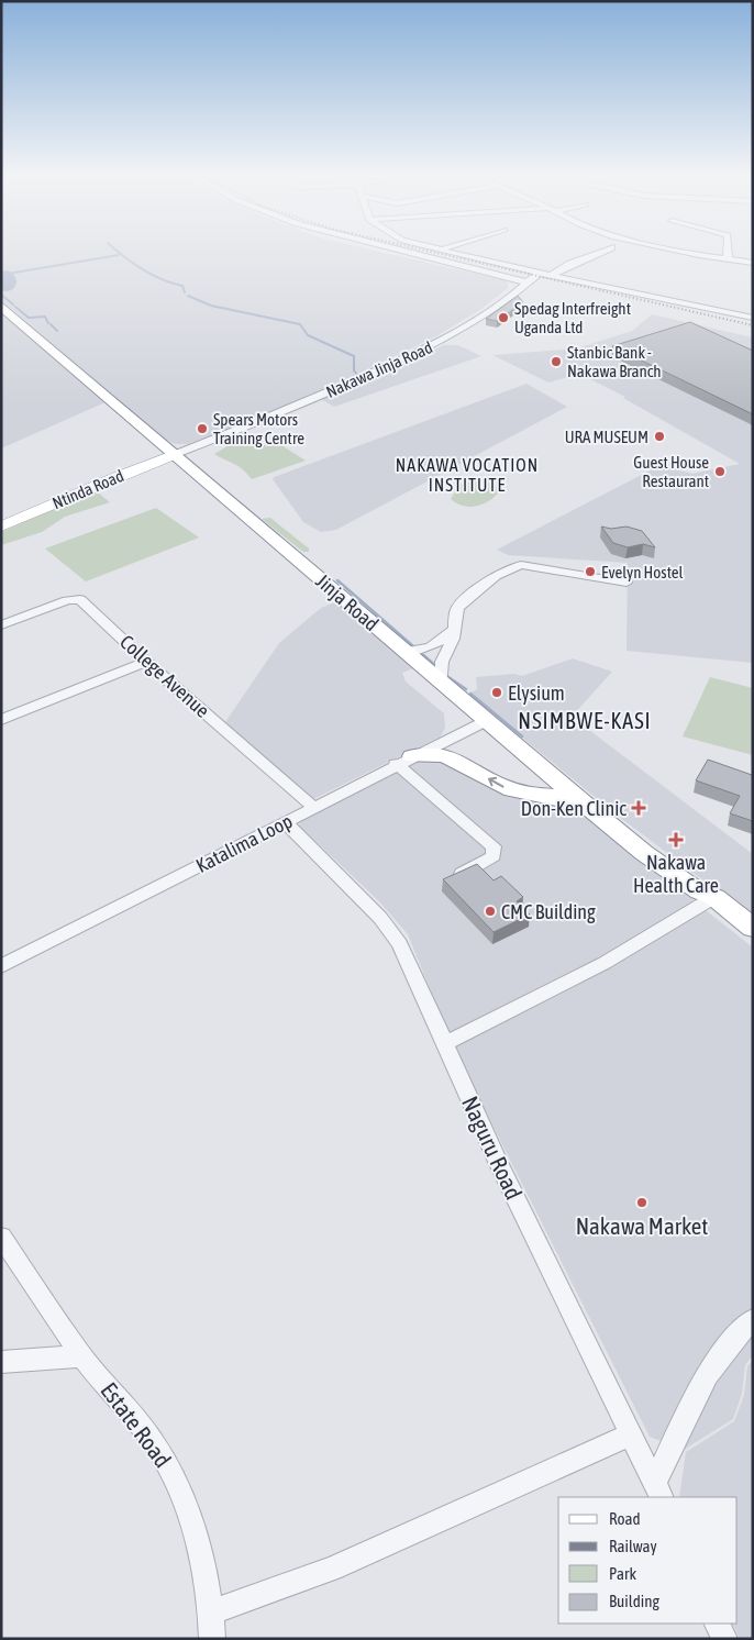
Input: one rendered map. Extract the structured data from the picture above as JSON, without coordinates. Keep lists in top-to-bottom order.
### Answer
{
  "streets": {
    "highway": ["Jinja Road"],
    "main road": ["Ntinda Road"],
    "street": [
      "Nakawa Jinja Road",
      "College Avenue",
      "Katalima Loop",
      "Naguru Road",
      "Estate Road"
    ]
  },
  "crossings": [
    ["Nakawa Jinja Road", "Ntinda Road"],
    ["Nakawa Jinja Road", "Jinja Road"],
    ["Ntinda Road", "Jinja Road"],
    ["Jinja Road", "Katalima Loop"],
    ["College Avenue", "Katalima Loop"],
    ["Katalima Loop", "Naguru Road"]
  ],
  "districts": ["NAKAWA VOCATION INSTITUTE", "NSIMBWE-KASI"],
  "places": {
    "other": [
      "Spedag Interfreight Uganda Ltd",
      "Stanbic Bank - Nakawa Branch",
      "Spears Motors Training Centre",
      "URA MUSEUM",
      "Guest House Restaurant",
      "Evelyn Hostel",
      "Elysium",
      "CMC Building",
      "Nakawa Market"
    ],
    "health": ["Don-Ken Clinic", "Nakawa Health Care"]
  },
  "legend": [
    "Road",
    "Railway",
    "Park",
    "Building"
  ]
}
